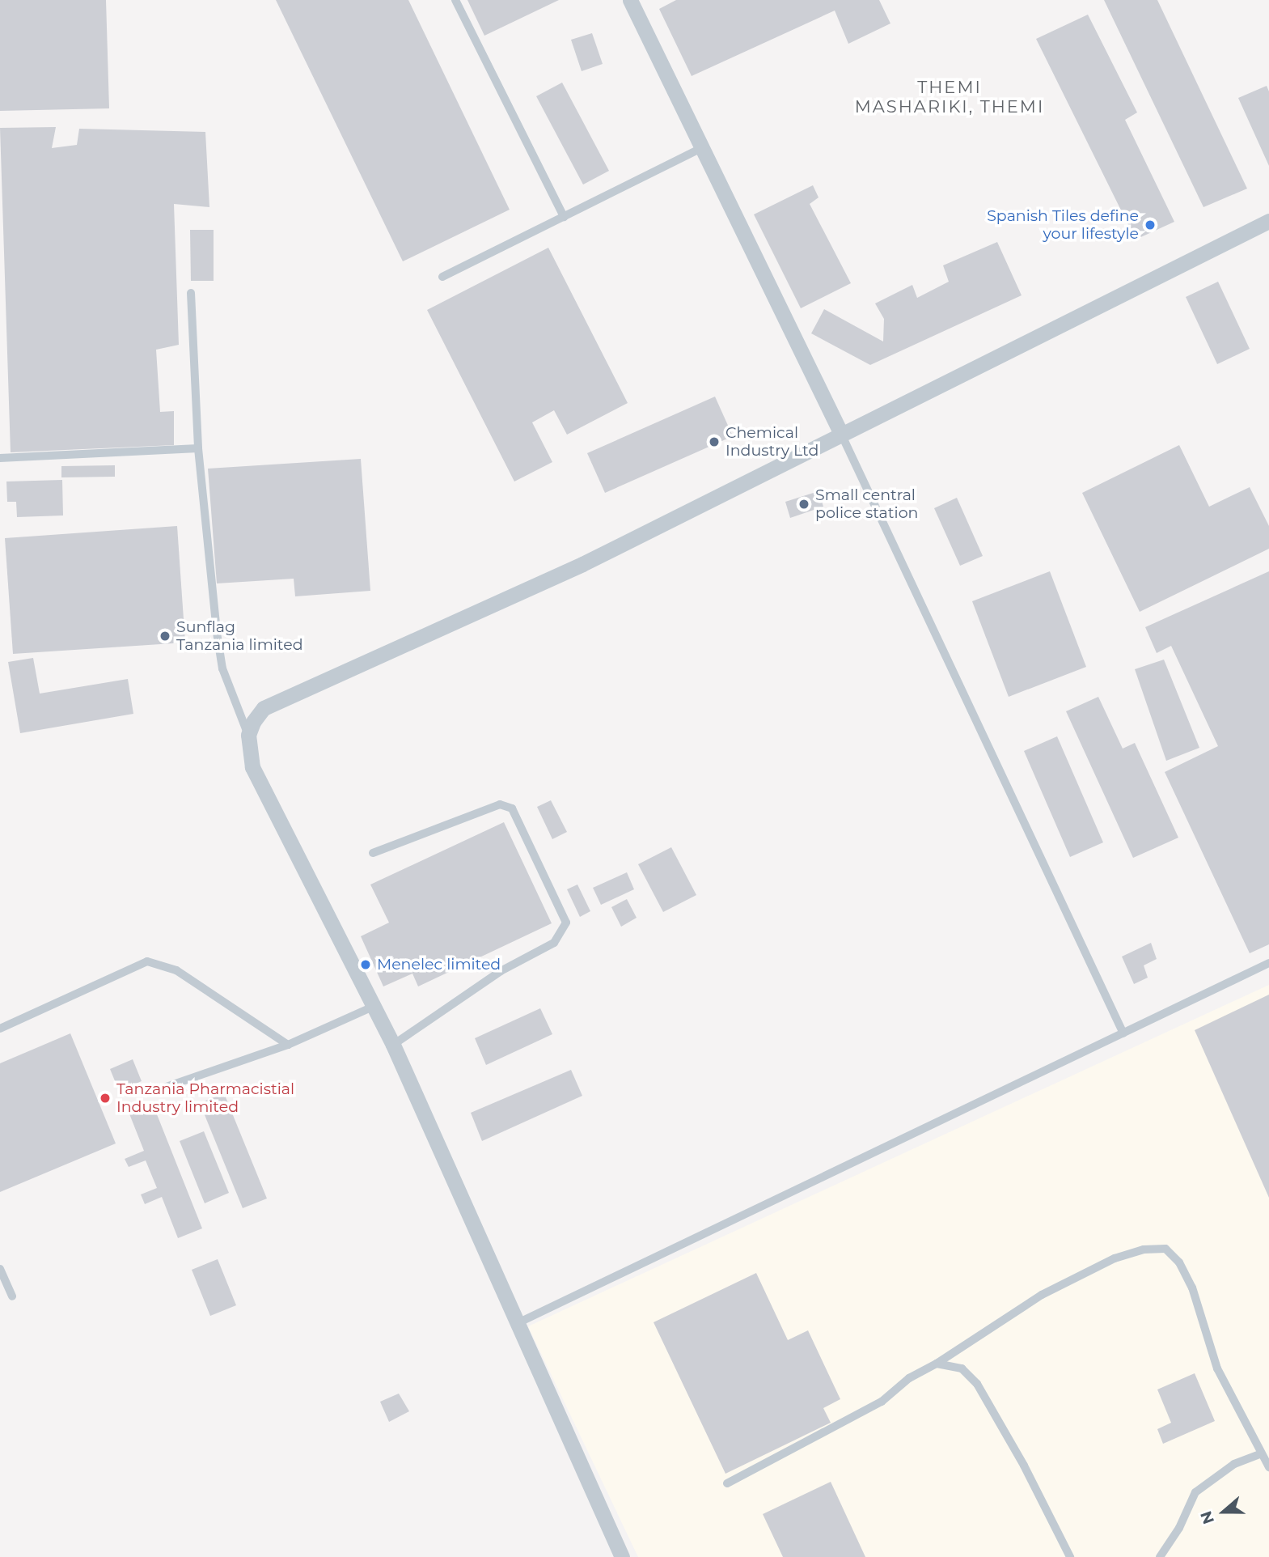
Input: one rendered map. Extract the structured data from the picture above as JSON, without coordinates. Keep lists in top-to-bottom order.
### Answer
{
  "districts": ["THEMI MASHARIKI, THEMI"],
  "places": [
    "Spanish Tiles define your lifestyle",
    "Chemical Industry Ltd",
    "Small central police station",
    "Sunflag Tanzania limited",
    "Menelec limited",
    "Tanzania Pharmacistial Industry limited"
  ],
  "north": "left"
}
